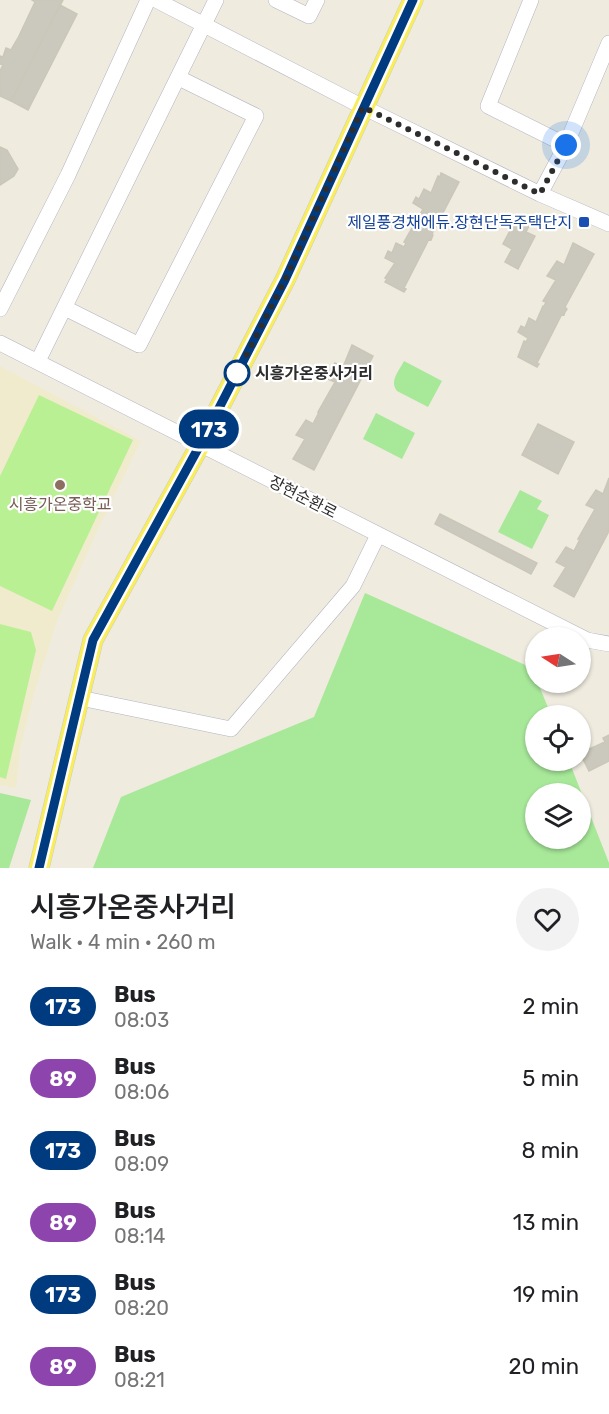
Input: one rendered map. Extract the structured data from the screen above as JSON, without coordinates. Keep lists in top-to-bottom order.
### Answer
{
  "streets": {
    "street": ["장현순환로"]
  },
  "places": {
    "transit": ["제일풍경채에듀.장현단독주택단지"],
    "other": ["시흥가온중사거리", "시흥가온중학교"]
  },
  "lines": ["bus line 173"],
  "north": "left",
  "page": {
    "on_map": "173",
    "heading": ["시흥가온중사거리", "Walk · 4 min · 260 m"],
    "list": [
      {
        "mark": "173",
        "name": "Bus",
        "note": "08:03",
        "value": "2 min"
      },
      {
        "mark": "89",
        "name": "Bus",
        "note": "08:06",
        "value": "5 min"
      },
      {
        "mark": "173",
        "name": "Bus",
        "note": "08:09",
        "value": "8 min"
      },
      {
        "mark": "89",
        "name": "Bus",
        "note": "08:14",
        "value": "13 min"
      },
      {
        "mark": "173",
        "name": "Bus",
        "note": "08:20",
        "value": "19 min"
      },
      {
        "mark": "89",
        "name": "Bus",
        "note": "08:21",
        "value": "20 min"
      }
    ]
  }
}
